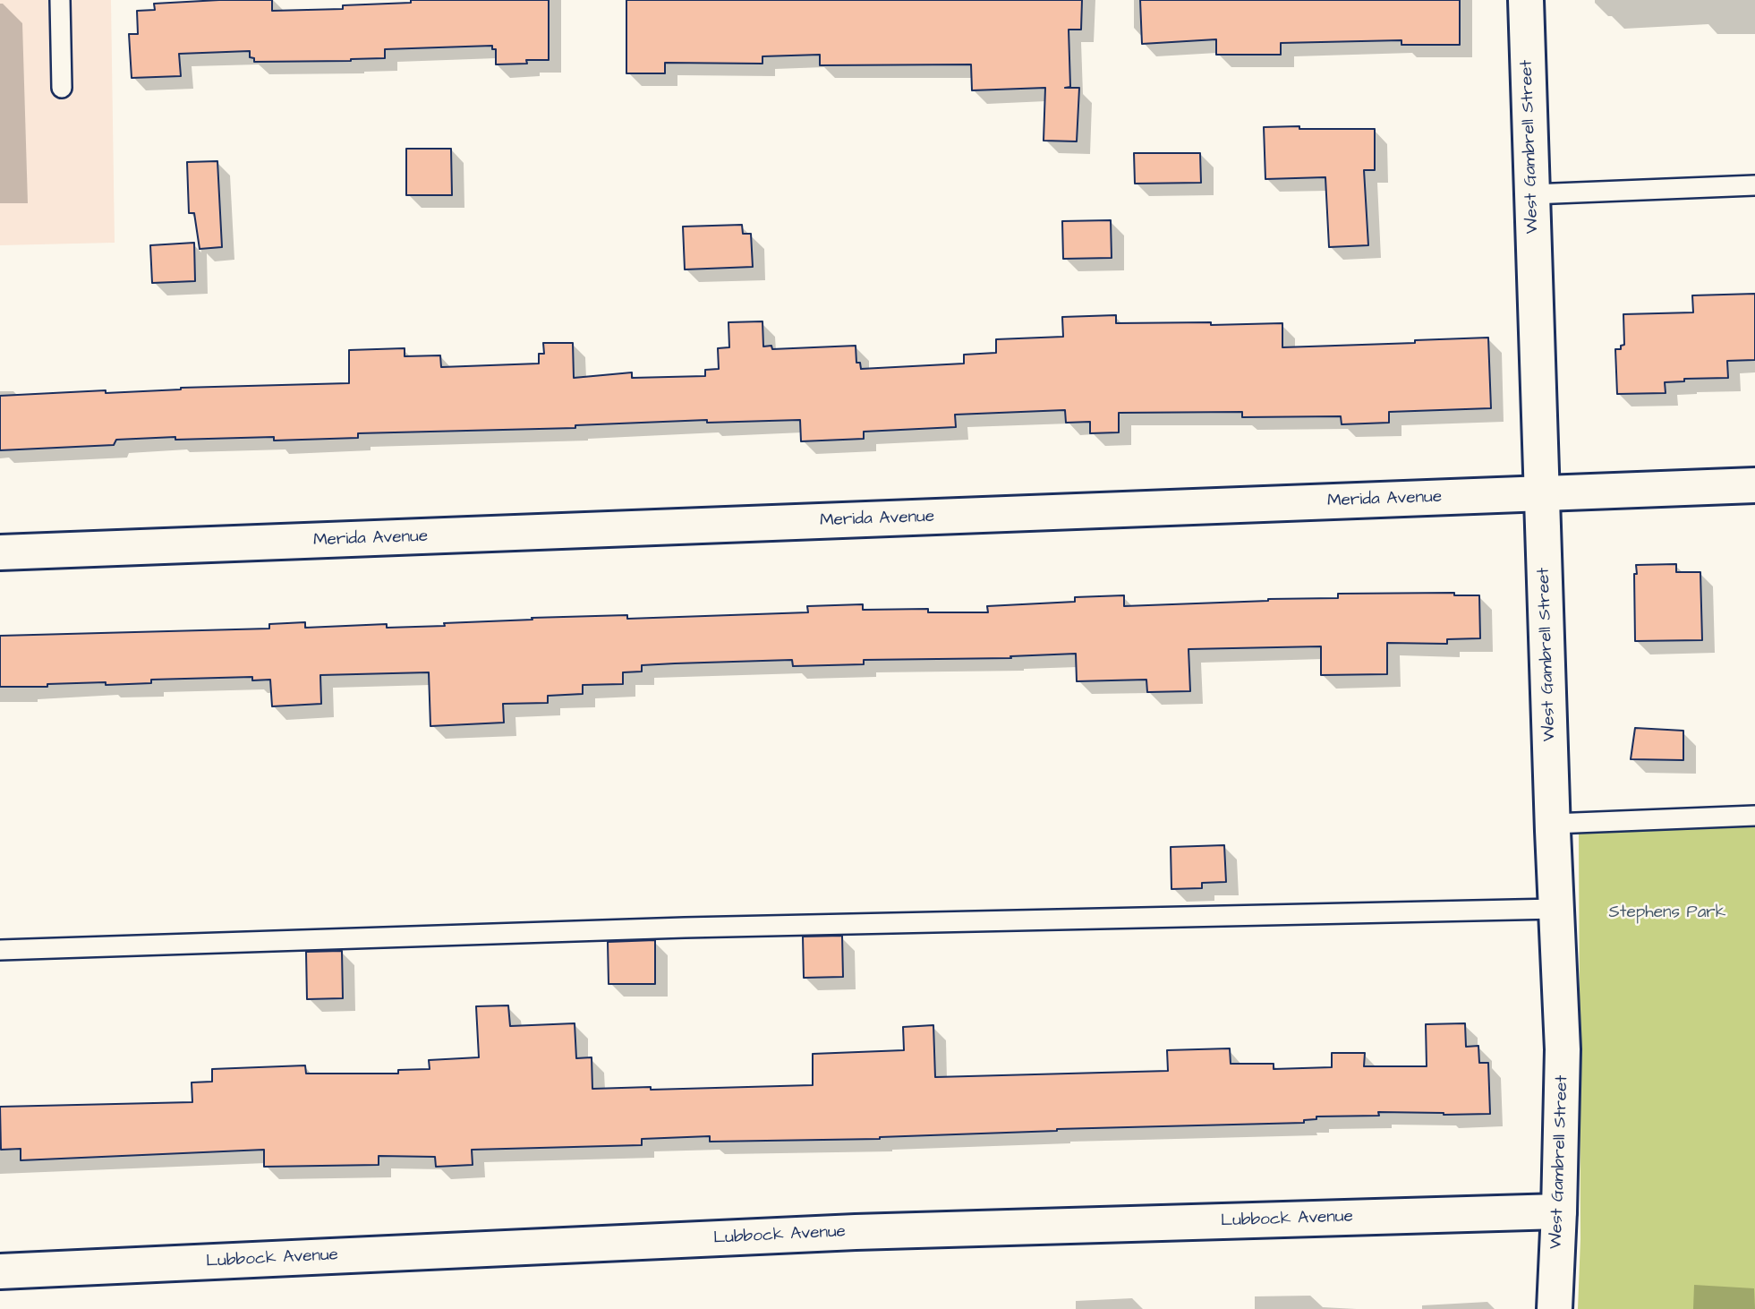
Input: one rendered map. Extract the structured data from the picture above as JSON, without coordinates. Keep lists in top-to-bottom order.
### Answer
{
  "streets": {
    "street": ["West Gambrell Street", "Merida Avenue", "Lubbock Avenue"]
  },
  "crossings": [
    ["West Gambrell Street", "Merida Avenue"],
    ["West Gambrell Street", "Lubbock Avenue"]
  ],
  "parks": ["Stephens Park"]
}
